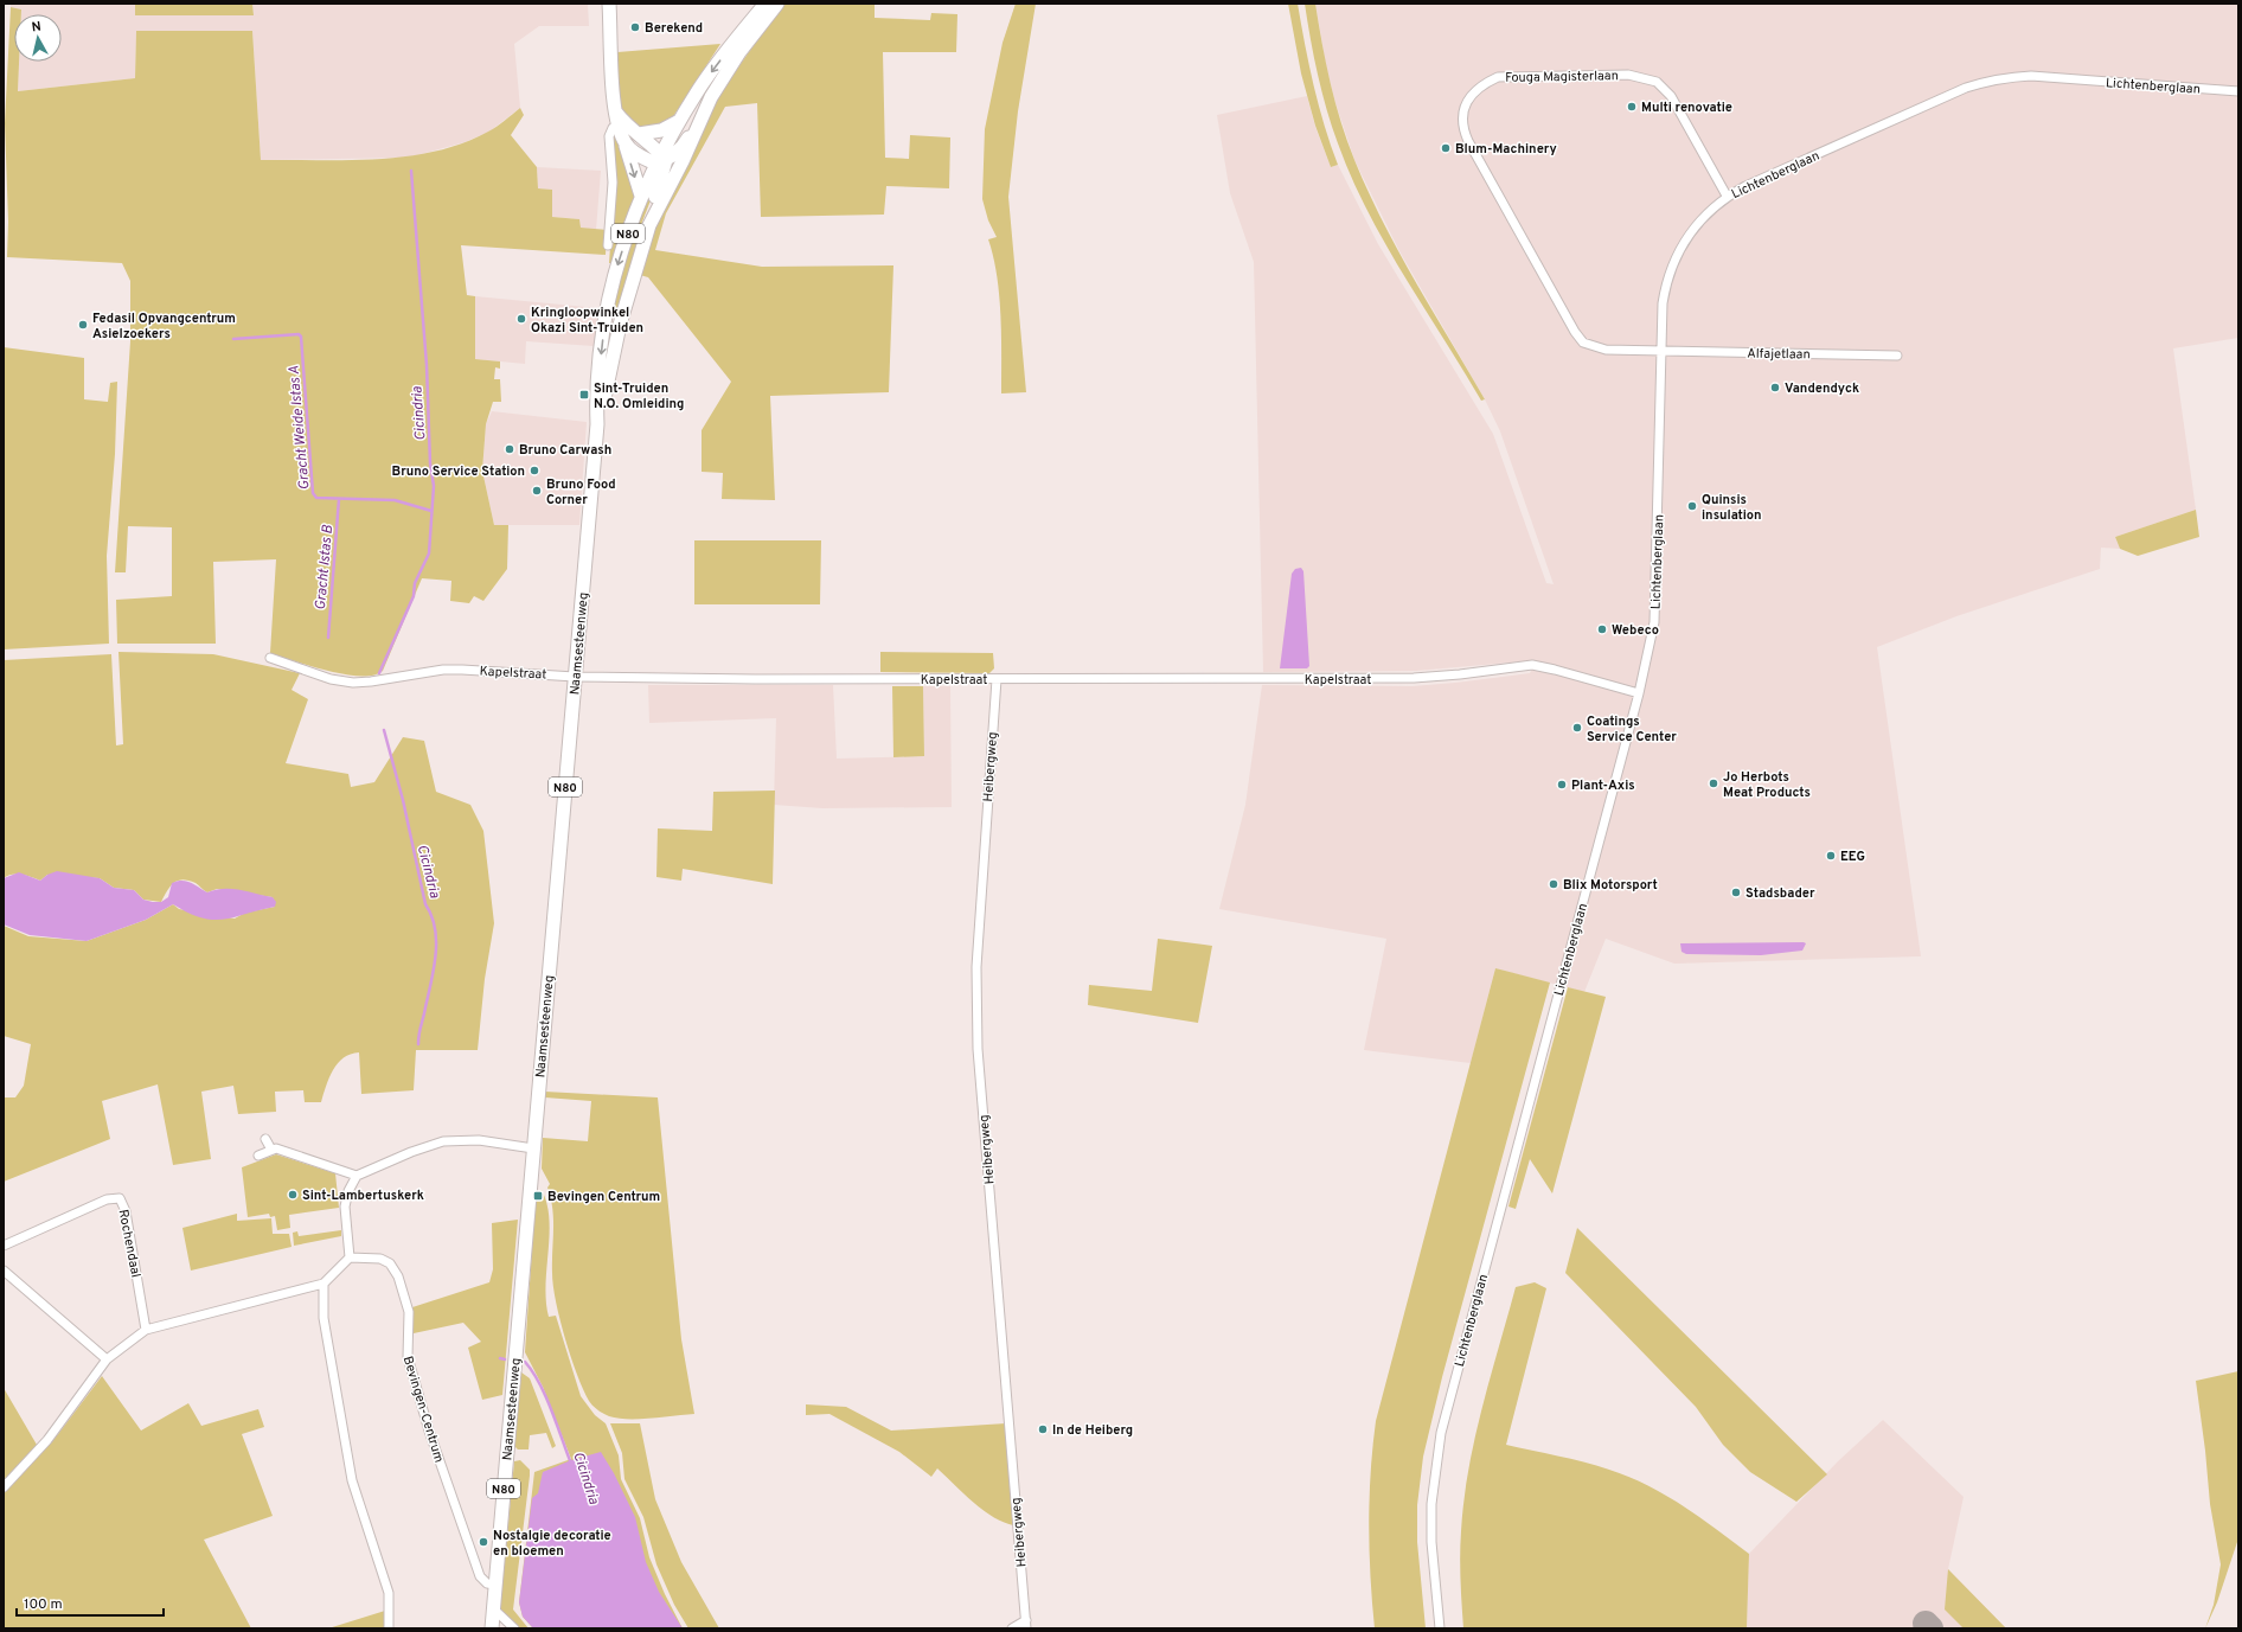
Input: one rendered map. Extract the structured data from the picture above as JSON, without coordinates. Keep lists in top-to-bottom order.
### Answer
{
  "streets": {
    "main road": ["N80", "Naamsesteenweg"],
    "street": [
      "Fouga Magisterlaan",
      "Lichtenberglaan",
      "Alfajetlaan",
      "Kapelstraat",
      "Heibergweg",
      "Rochendaal",
      "Bevingen-Centrum"
    ]
  },
  "crossings": [
    ["Fouga Magisterlaan", "Lichtenberglaan"],
    ["Fouga Magisterlaan", "Alfajetlaan"],
    ["Lichtenberglaan", "Alfajetlaan"],
    ["Lichtenberglaan", "Kapelstraat"],
    ["N80", "Naamsesteenweg"],
    ["Naamsesteenweg", "Kapelstraat"],
    ["Naamsesteenweg", "Bevingen-Centrum"],
    ["Kapelstraat", "Heibergweg"]
  ],
  "water": ["Cicindria", "Gracht Weide Istas A", "Gracht Istas B"],
  "places": {
    "other": [
      "Berekend",
      "Multi renovatie",
      "Blum-Machinery",
      "Kringloopwinkel Okazi Sint-Truiden",
      "Fedasil Opvangcentrum Asielzoekers",
      "Vandendyck",
      "Bruno Carwash",
      "Bruno Service Station",
      "Bruno Food Corner",
      "Quinsis insulation",
      "Webeco",
      "Coatings Service Center",
      "Jo Herbots Meat Products",
      "Plant-Axis",
      "EEG",
      "Blix Motorsport",
      "Stadsbader",
      "Sint-Lambertuskerk",
      "In de Heiberg",
      "Nostalgie decoratie en bloemen"
    ],
    "transit": ["Sint-Truiden N.O. Omleiding", "Bevingen Centrum"]
  },
  "scale_bar": "100 m",
  "north": "top"
}
